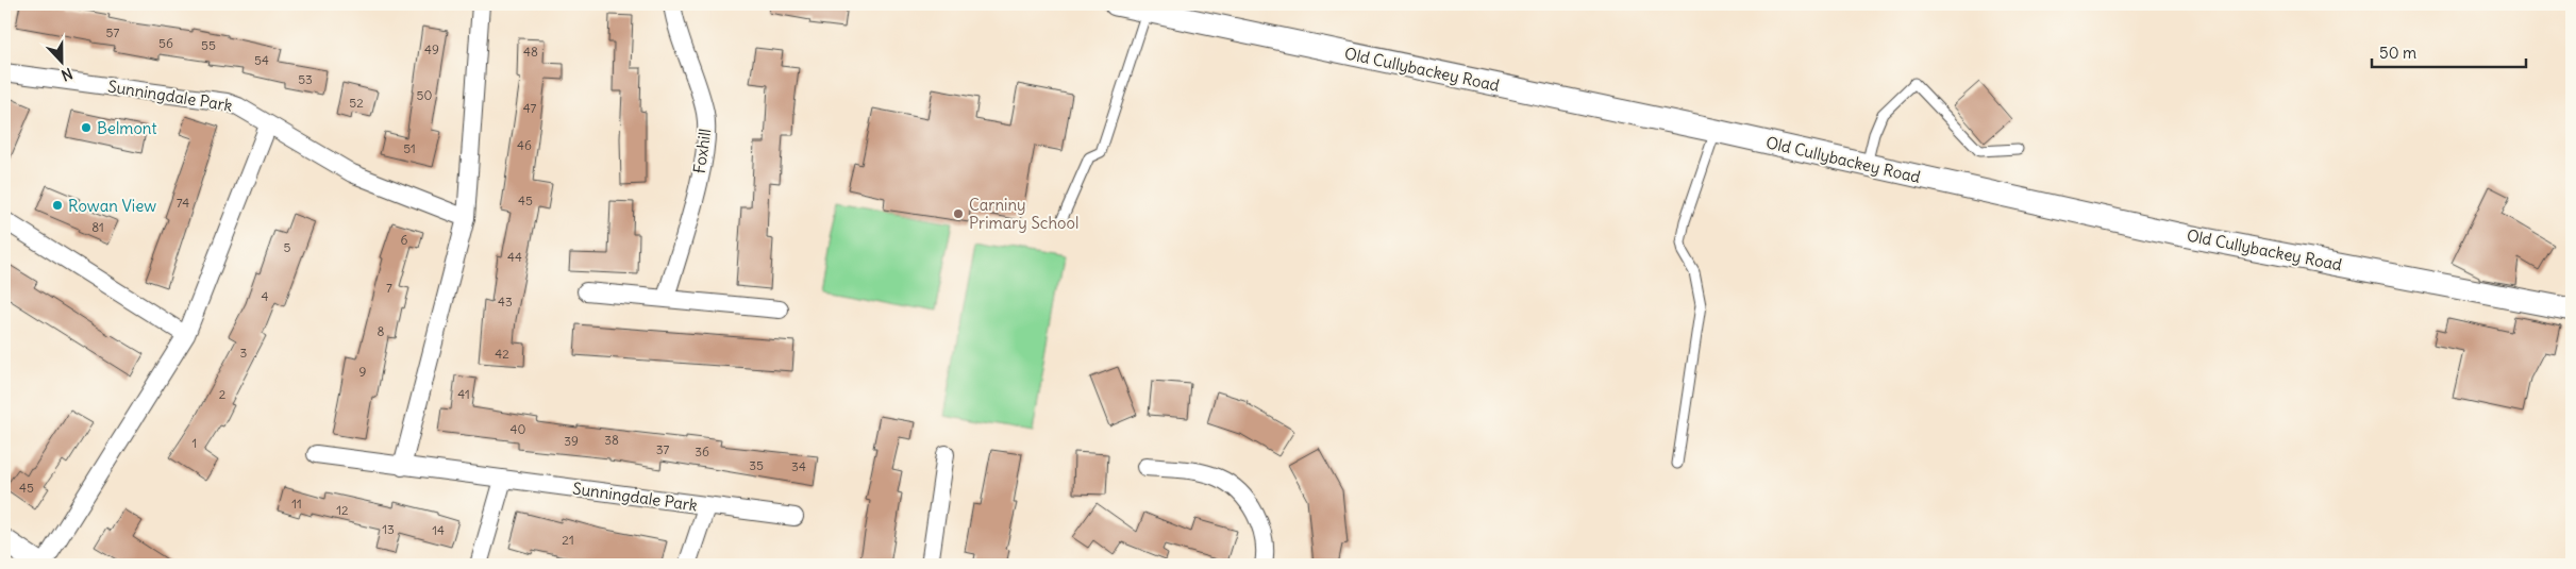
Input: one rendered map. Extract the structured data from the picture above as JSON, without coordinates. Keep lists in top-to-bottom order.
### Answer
{
  "streets": {
    "street": ["Old Cullybackey Road", "Sunningdale Park", "Foxhill"]
  },
  "places": ["Belmont", "Rowan View", "Carniny Primary School"],
  "house_numbers": [
    "57",
    "56",
    "55",
    "49",
    "48",
    "54",
    "53",
    "50",
    "52",
    "47",
    "46",
    "51",
    "45",
    "74",
    "81",
    "6",
    "5",
    "44",
    "7",
    "4",
    "43",
    "8",
    "3",
    "42",
    "9",
    "2",
    "41",
    "40",
    "38",
    "39",
    "1",
    "37",
    "36",
    "35",
    "34",
    "45",
    "11",
    "12",
    "13",
    "14",
    "21"
  ],
  "scale_bar": "50 m",
  "north": "bottom"
}
